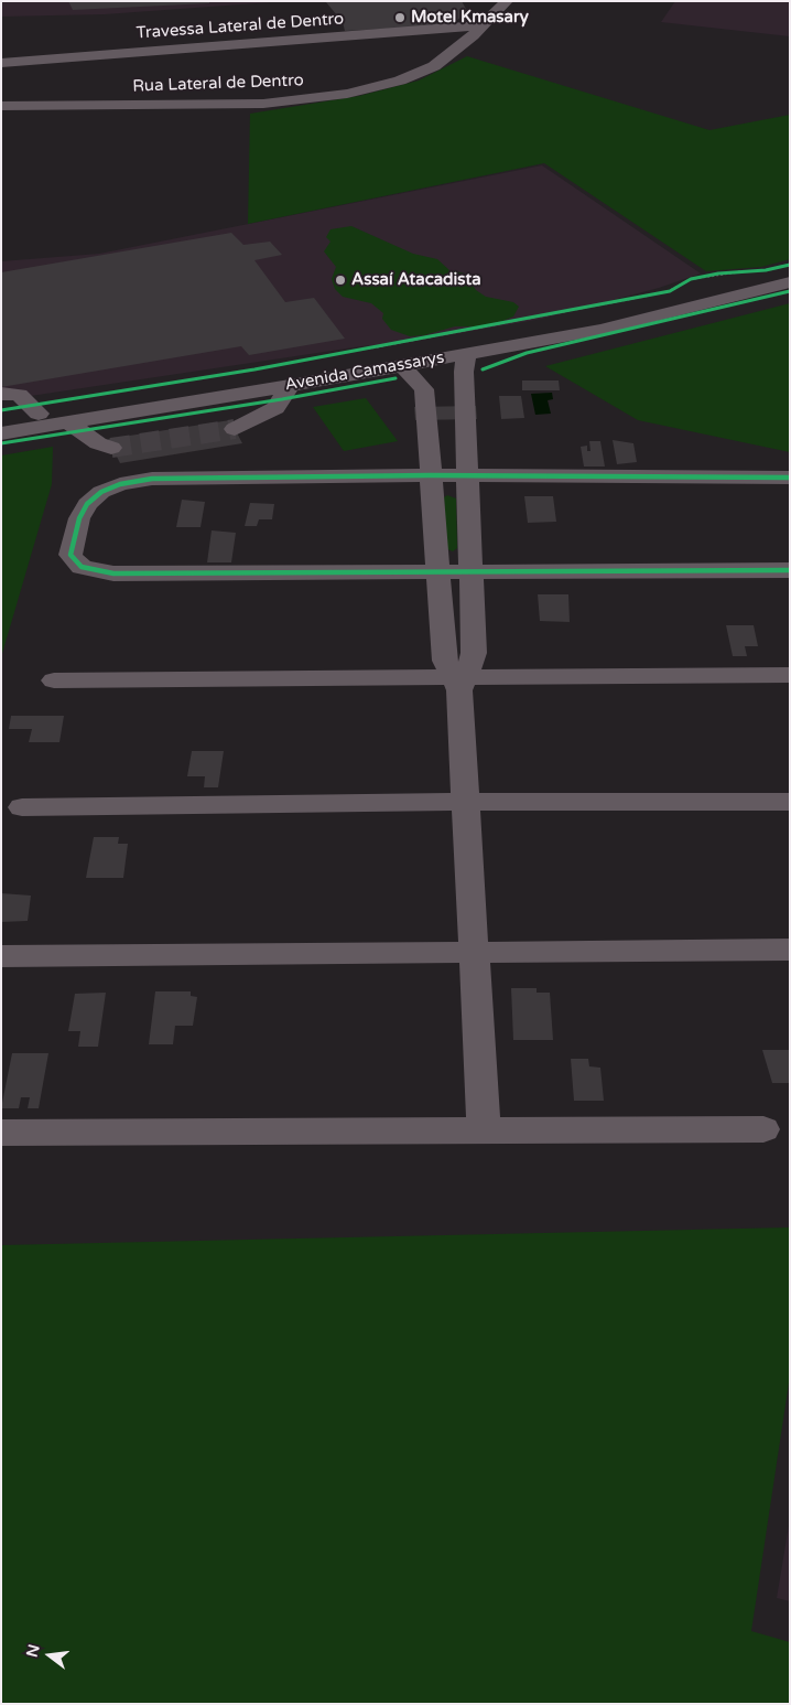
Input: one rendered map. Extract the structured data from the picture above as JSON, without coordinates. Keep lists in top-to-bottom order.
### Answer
{
  "streets": {
    "street": ["Travessa Lateral de Dentro", "Rua Lateral de Dentro", "Avenida Camassarys"]
  },
  "crossings": [
    ["Travessa Lateral de Dentro", "Rua Lateral de Dentro"]
  ],
  "places": ["Motel Kmasary", "Assaí Atacadista"],
  "north": "left"
}
